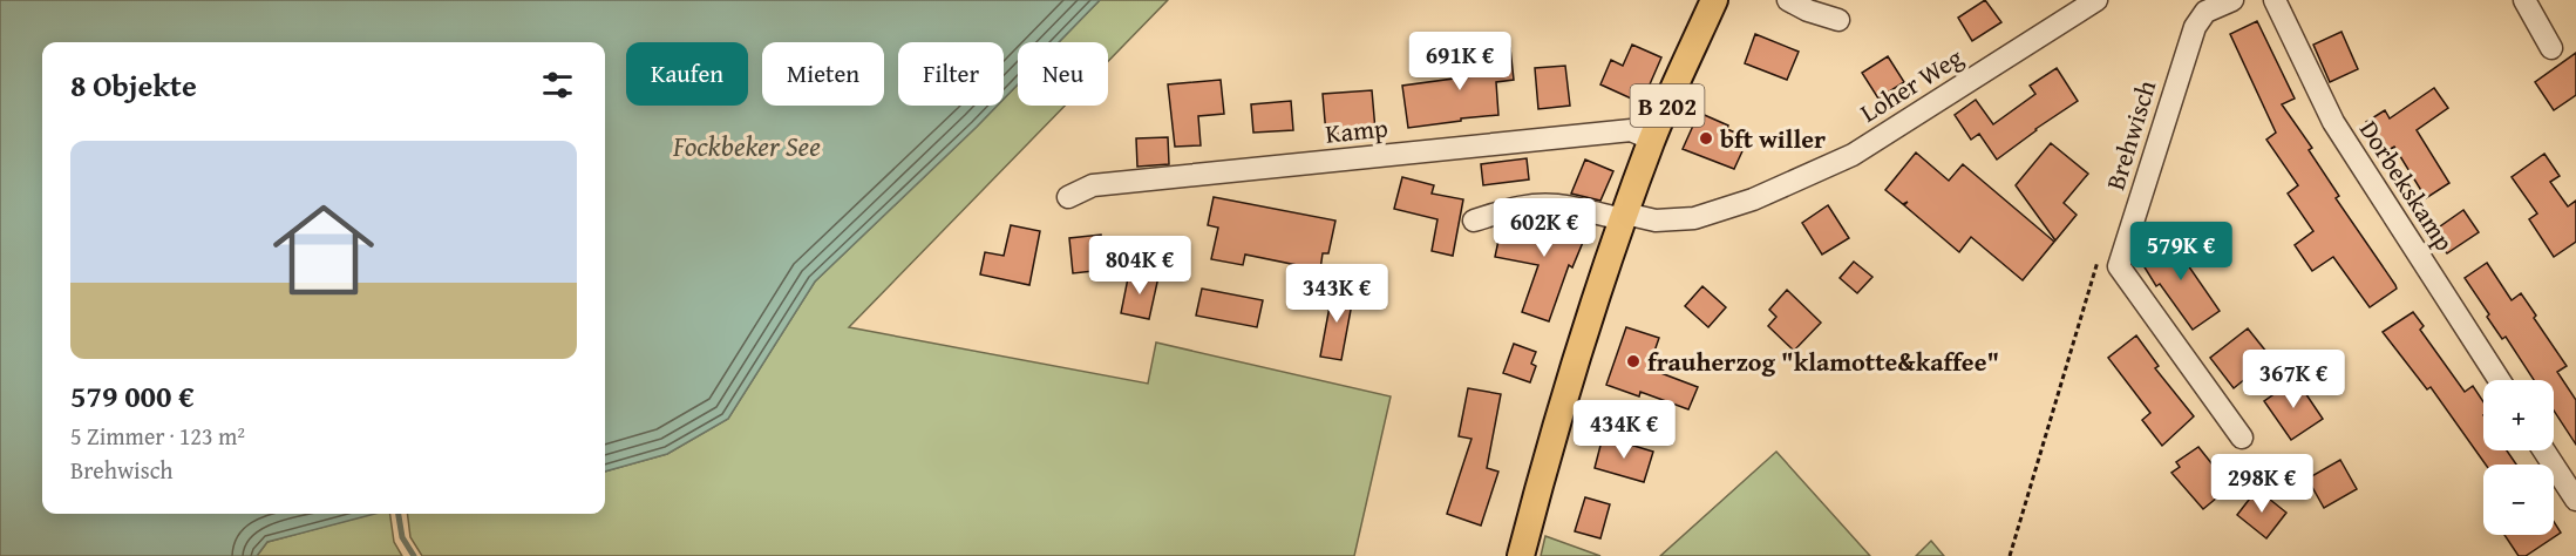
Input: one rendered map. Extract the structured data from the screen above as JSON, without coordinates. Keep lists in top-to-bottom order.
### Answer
{
  "streets": {
    "main road": ["B 202"],
    "street": [
      "Loher Weg",
      "Kamp",
      "Brehwisch",
      "Dorbekskamp"
    ]
  },
  "crossings": [
    ["Loher Weg", "B 202"],
    ["B 202", "Kamp"]
  ],
  "water": ["Fockbeker See"],
  "places": ["bft willer", "frauherzog \"klamotte&kaffee\""],
  "page": {
    "price": [
      "691K €",
      "602K €",
      "579K €",
      "804K €",
      "343K €",
      "367K €",
      "434K €",
      "298K €"
    ],
    "chip": [
      "Kaufen",
      "Mieten",
      "Filter",
      "Neu"
    ],
    "heading": "8 Objekte",
    "list": [
      {
        "name": "579 000 €",
        "note": "5 Zimmer · 123 m² · Brehwisch"
      }
    ],
    "map_buttons": ["+", "−"]
  }
}
